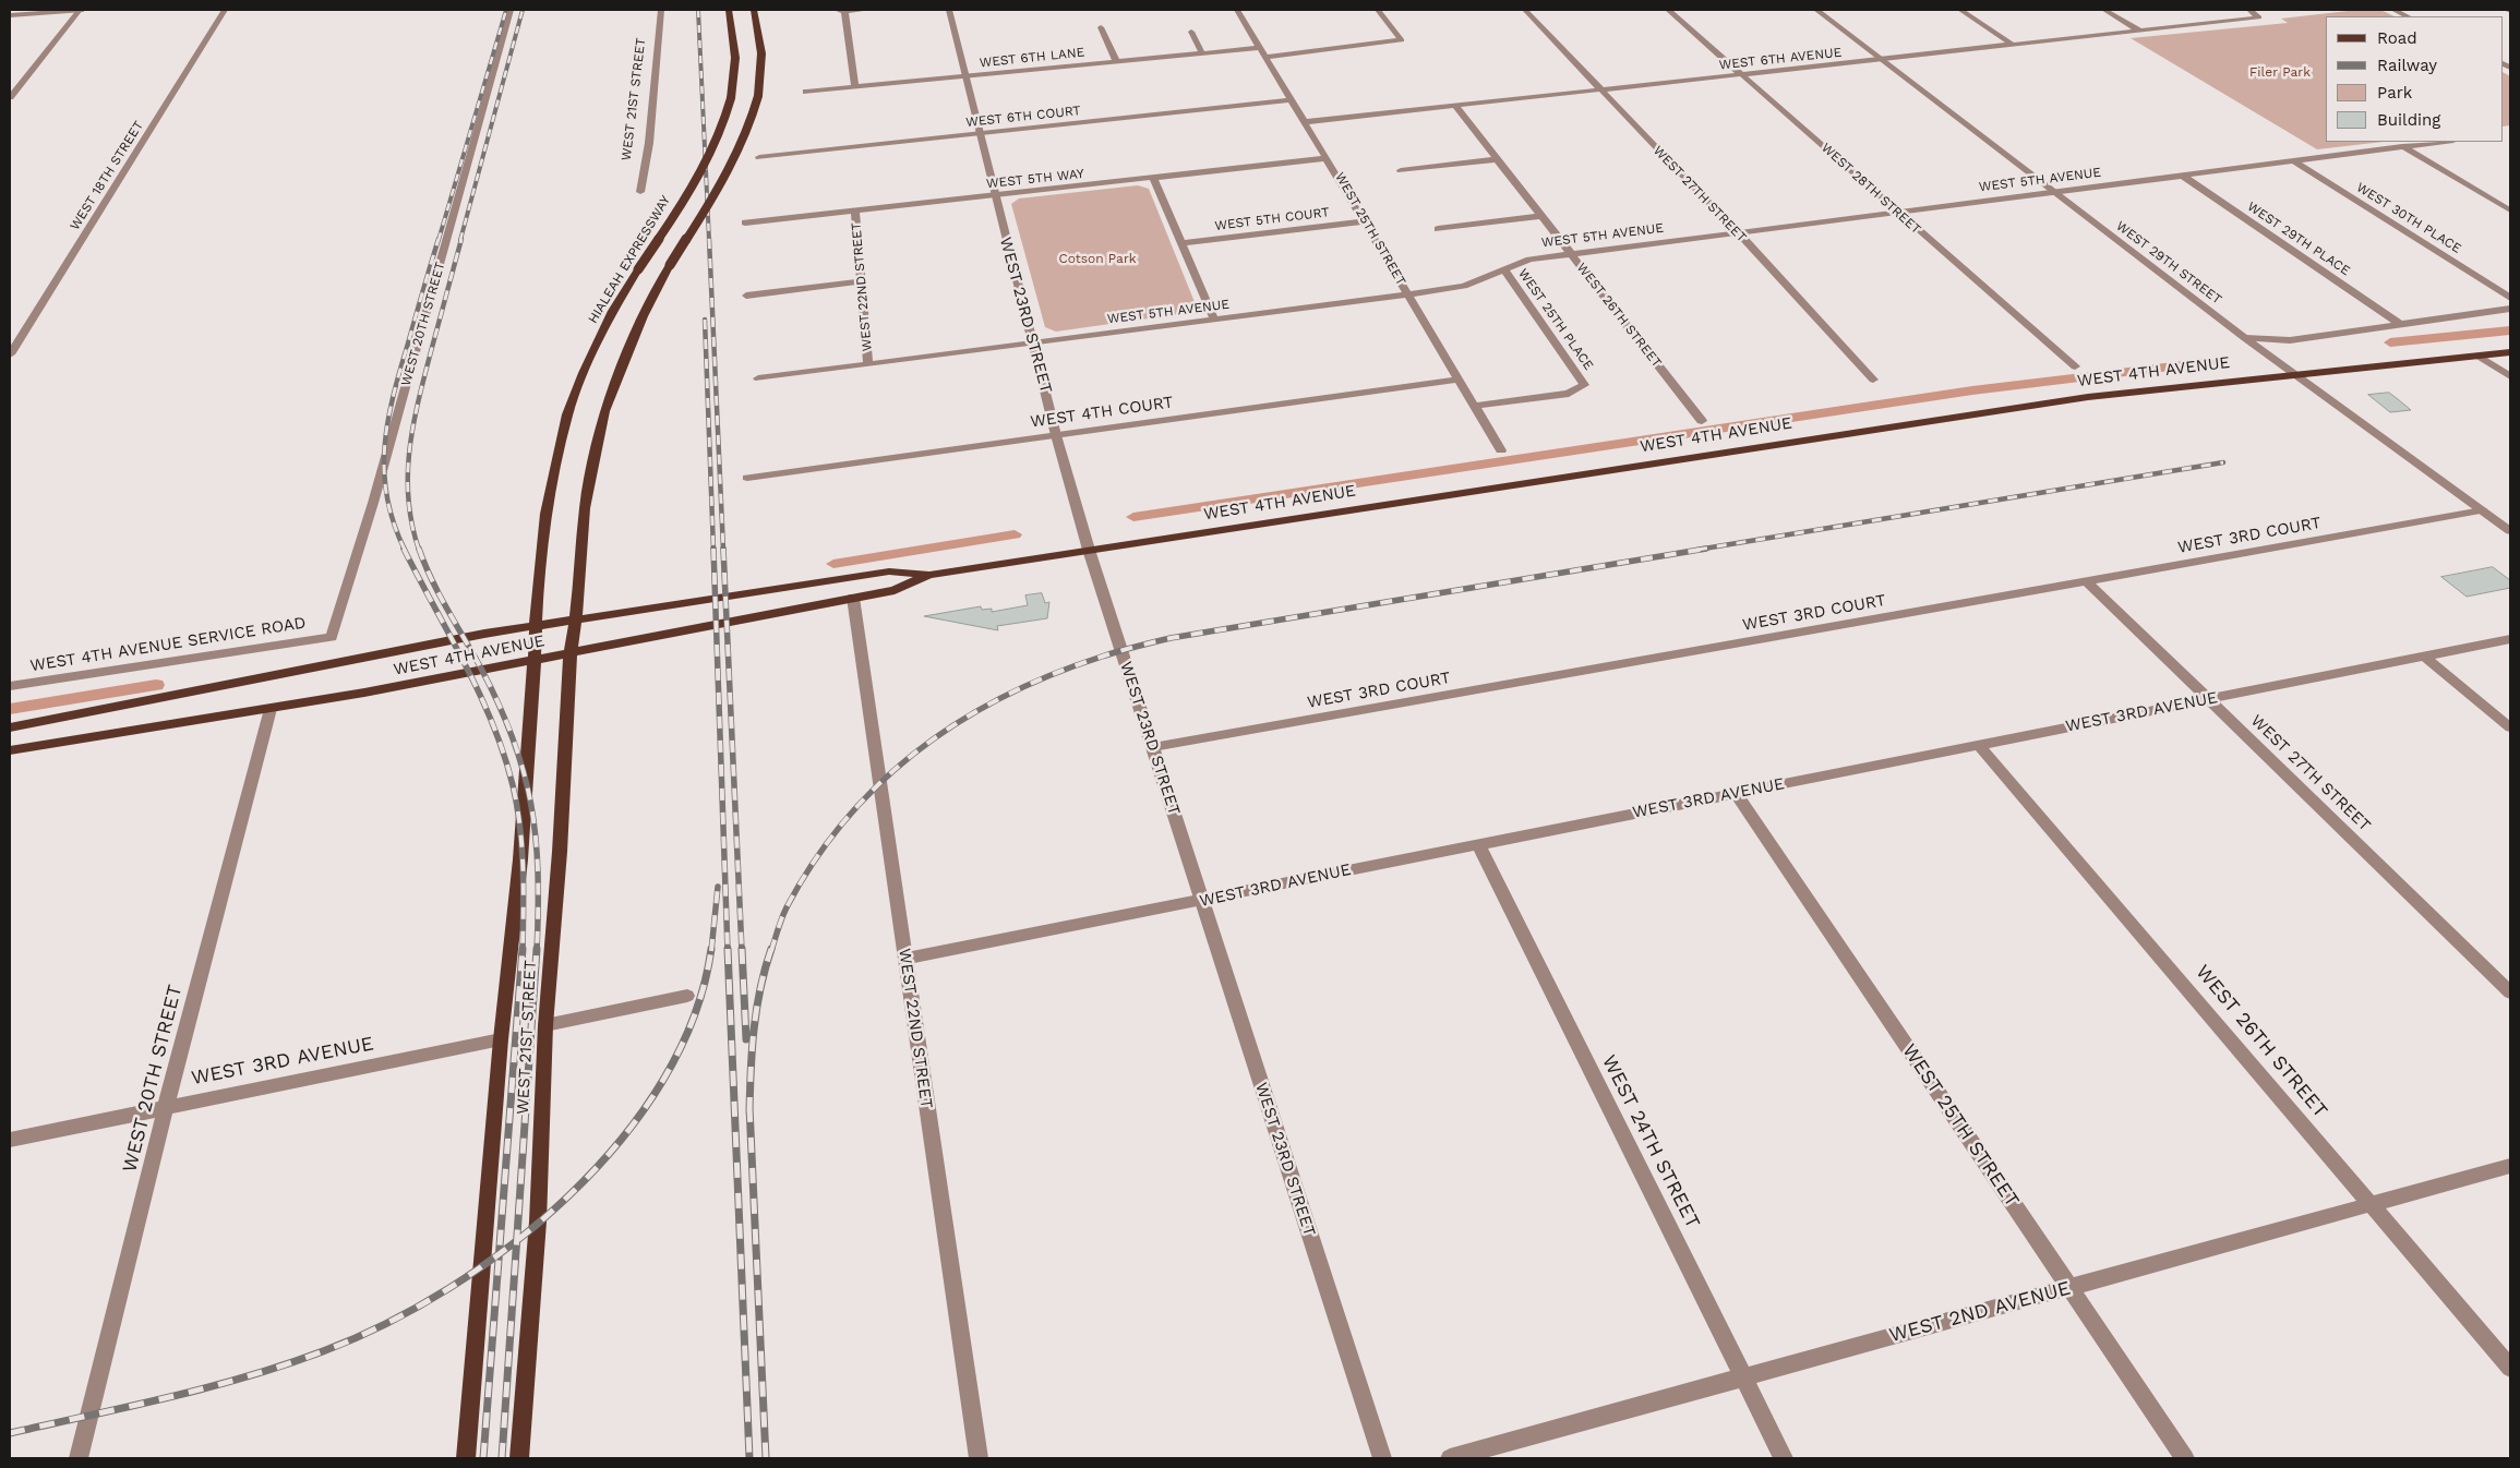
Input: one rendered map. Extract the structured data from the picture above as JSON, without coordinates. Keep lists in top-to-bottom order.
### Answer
{
  "streets": {
    "main road": ["WEST 21ST STREET", "HIALEAH EXPRESSWAY", "WEST 4TH AVENUE"],
    "street": [
      "WEST 6TH LANE",
      "WEST 6TH AVENUE",
      "WEST 6TH COURT",
      "WEST 18TH STREET",
      "WEST 5TH WAY",
      "WEST 5TH AVENUE",
      "WEST 28TH STREET",
      "WEST 27TH STREET",
      "WEST 30TH PLACE",
      "WEST 5TH COURT",
      "WEST 25TH STREET",
      "WEST 29TH PLACE",
      "WEST 29TH STREET",
      "WEST 22ND STREET",
      "WEST 23RD STREET",
      "WEST 26TH STREET",
      "WEST 25TH PLACE",
      "WEST 20TH STREET",
      "WEST 4TH COURT",
      "WEST 3RD COURT",
      "WEST 4TH AVENUE SERVICE ROAD",
      "WEST 3RD AVENUE",
      "WEST 24TH STREET",
      "WEST 2ND AVENUE"
    ]
  },
  "crossings": [
    ["WEST 6TH LANE", "WEST 25TH STREET"],
    ["WEST 6TH LANE", "WEST 23RD STREET"],
    ["WEST 6TH AVENUE", "WEST 28TH STREET"],
    ["WEST 6TH AVENUE", "WEST 27TH STREET"],
    ["WEST 6TH AVENUE", "WEST 25TH STREET"],
    ["WEST 6TH AVENUE", "WEST 29TH STREET"],
    ["WEST 6TH AVENUE", "WEST 26TH STREET"],
    ["WEST 21ST STREET", "HIALEAH EXPRESSWAY"],
    ["WEST 21ST STREET", "WEST 4TH AVENUE"],
    ["WEST 21ST STREET", "WEST 3RD AVENUE"],
    ["WEST 6TH COURT", "WEST 25TH STREET"],
    ["WEST 6TH COURT", "WEST 23RD STREET"],
    ["WEST 5TH WAY", "WEST 25TH STREET"],
    ["WEST 5TH WAY", "WEST 22ND STREET"],
    ["WEST 5TH WAY", "WEST 23RD STREET"],
    ["WEST 5TH AVENUE", "WEST 28TH STREET"],
    ["WEST 5TH AVENUE", "WEST 27TH STREET"],
    ["WEST 5TH AVENUE", "WEST 30TH PLACE"],
    ["WEST 5TH AVENUE", "WEST 25TH STREET"],
    ["WEST 5TH AVENUE", "WEST 29TH PLACE"],
    ["WEST 5TH AVENUE", "WEST 29TH STREET"],
    ["WEST 5TH AVENUE", "WEST 22ND STREET"],
    ["WEST 5TH AVENUE", "WEST 23RD STREET"],
    ["WEST 5TH AVENUE", "WEST 26TH STREET"],
    ["WEST 5TH AVENUE", "WEST 25TH PLACE"],
    ["WEST 27TH STREET", "WEST 3RD COURT"],
    ["WEST 27TH STREET", "WEST 3RD AVENUE"],
    ["WEST 5TH COURT", "WEST 25TH STREET"],
    ["WEST 25TH STREET", "WEST 25TH PLACE"],
    ["WEST 25TH STREET", "WEST 4TH COURT"],
    ["WEST 25TH STREET", "WEST 3RD AVENUE"],
    ["WEST 25TH STREET", "WEST 2ND AVENUE"],
    ["WEST 29TH PLACE", "WEST 4TH AVENUE"],
    ["HIALEAH EXPRESSWAY", "WEST 4TH AVENUE"],
    ["WEST 29TH STREET", "WEST 4TH AVENUE"],
    ["WEST 29TH STREET", "WEST 3RD COURT"],
    ["WEST 22ND STREET", "WEST 4TH AVENUE"],
    ["WEST 22ND STREET", "WEST 3RD AVENUE"],
    ["WEST 23RD STREET", "WEST 4TH AVENUE"],
    ["WEST 23RD STREET", "WEST 4TH COURT"],
    ["WEST 23RD STREET", "WEST 3RD COURT"],
    ["WEST 23RD STREET", "WEST 3RD AVENUE"],
    ["WEST 26TH STREET", "WEST 3RD AVENUE"],
    ["WEST 26TH STREET", "WEST 2ND AVENUE"],
    ["WEST 20TH STREET", "WEST 4TH AVENUE"],
    ["WEST 20TH STREET", "WEST 4TH AVENUE SERVICE ROAD"],
    ["WEST 20TH STREET", "WEST 3RD AVENUE"],
    ["WEST 3RD AVENUE", "WEST 24TH STREET"],
    ["WEST 24TH STREET", "WEST 2ND AVENUE"]
  ],
  "parks": ["Filer Park", "Cotson Park"],
  "legend": [
    "Road",
    "Railway",
    "Park",
    "Building"
  ]
}
